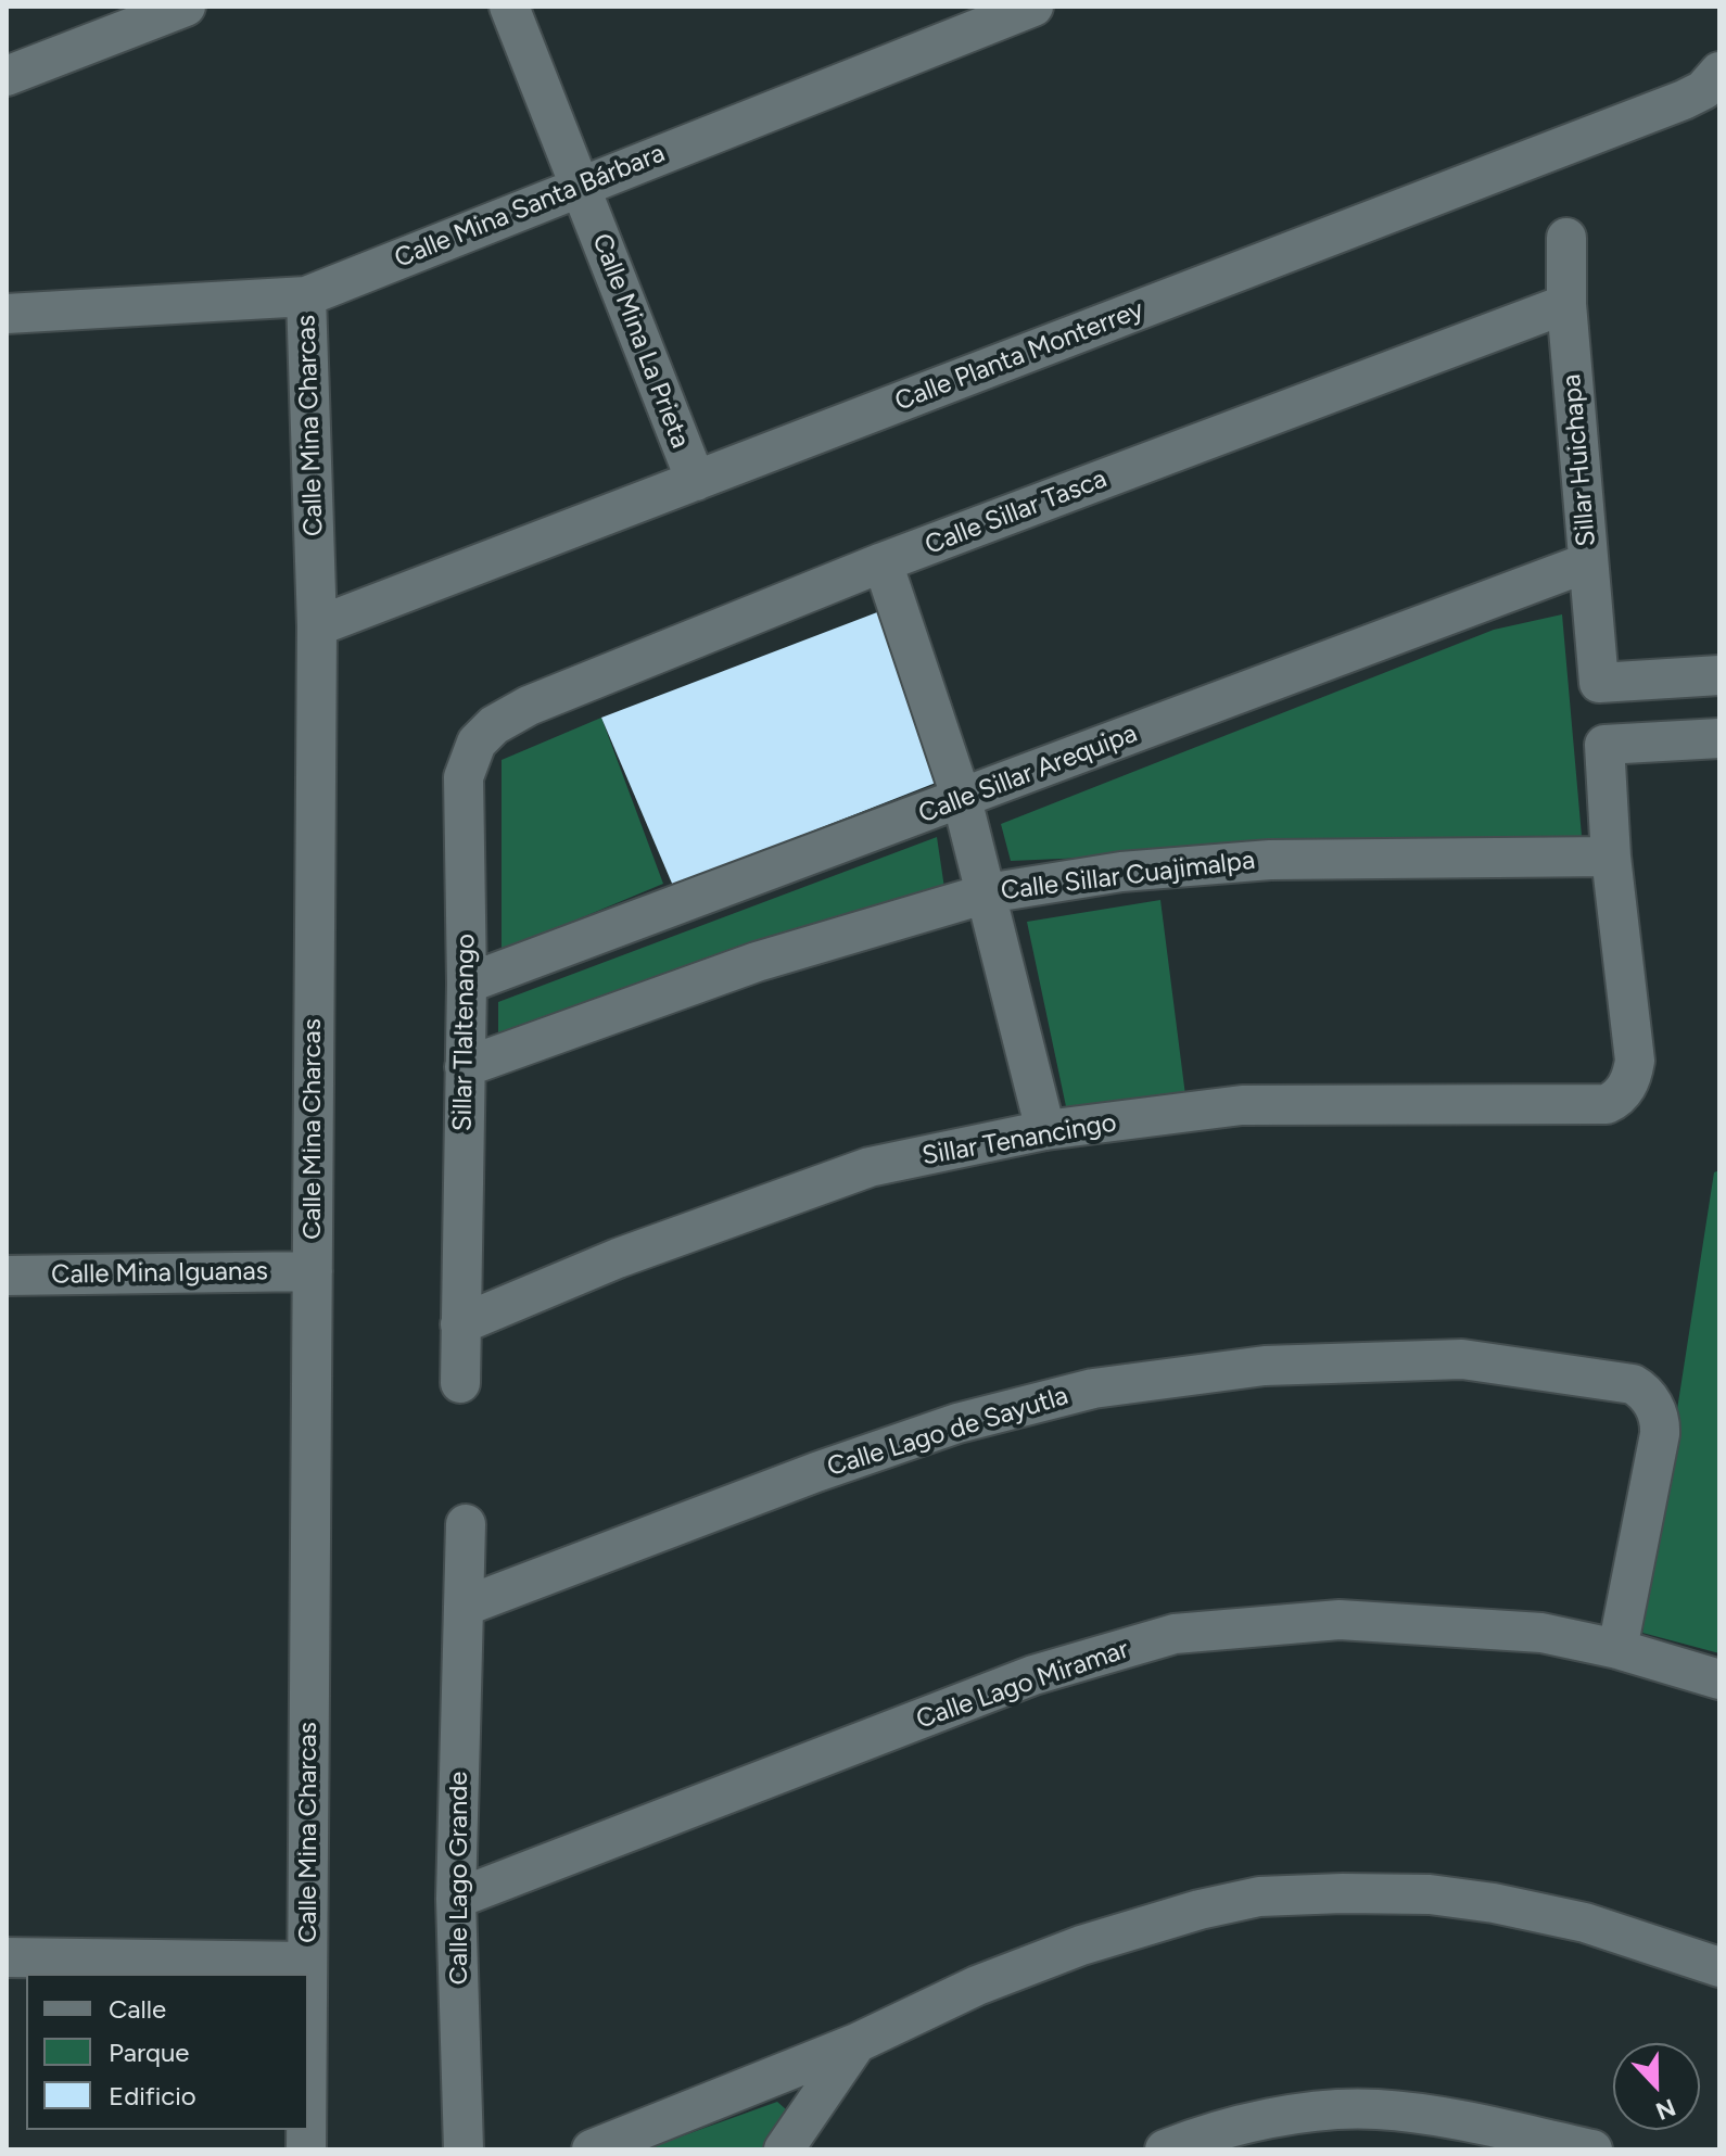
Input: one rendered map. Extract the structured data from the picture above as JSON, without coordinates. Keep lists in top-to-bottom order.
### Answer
{
  "streets": {
    "street": [
      "Calle Mina Santa Bárbara",
      "Calle Mina La Prieta",
      "Calle Planta Monterrey",
      "Calle Mina Charcas",
      "Sillar Huichapa",
      "Calle Sillar Tasca",
      "Calle Sillar Arequipa",
      "Calle Sillar Cuajimalpa",
      "Sillar Tlaltenango",
      "Sillar Tenancingo",
      "Calle Mina Iguanas",
      "Calle Lago de Sayutla",
      "Calle Lago Miramar",
      "Calle Lago Grande"
    ]
  },
  "crossings": [
    ["Calle Mina Santa Bárbara", "Calle Mina La Prieta"],
    ["Calle Mina Santa Bárbara", "Calle Mina Charcas"],
    ["Calle Mina La Prieta", "Calle Planta Monterrey"],
    ["Calle Planta Monterrey", "Calle Mina Charcas"],
    ["Calle Mina Charcas", "Calle Mina Iguanas"],
    ["Sillar Huichapa", "Calle Sillar Tasca"],
    ["Sillar Huichapa", "Calle Sillar Arequipa"],
    ["Calle Sillar Tasca", "Sillar Tlaltenango"],
    ["Calle Sillar Arequipa", "Sillar Tlaltenango"],
    ["Calle Sillar Cuajimalpa", "Sillar Tlaltenango"],
    ["Calle Sillar Cuajimalpa", "Sillar Tenancingo"],
    ["Sillar Tlaltenango", "Sillar Tenancingo"],
    ["Calle Lago de Sayutla", "Calle Lago Miramar"],
    ["Calle Lago de Sayutla", "Calle Lago Grande"],
    ["Calle Lago Miramar", "Calle Lago Grande"]
  ],
  "legend": ["Calle", "Parque", "Edificio"],
  "north": "bottom"
}
